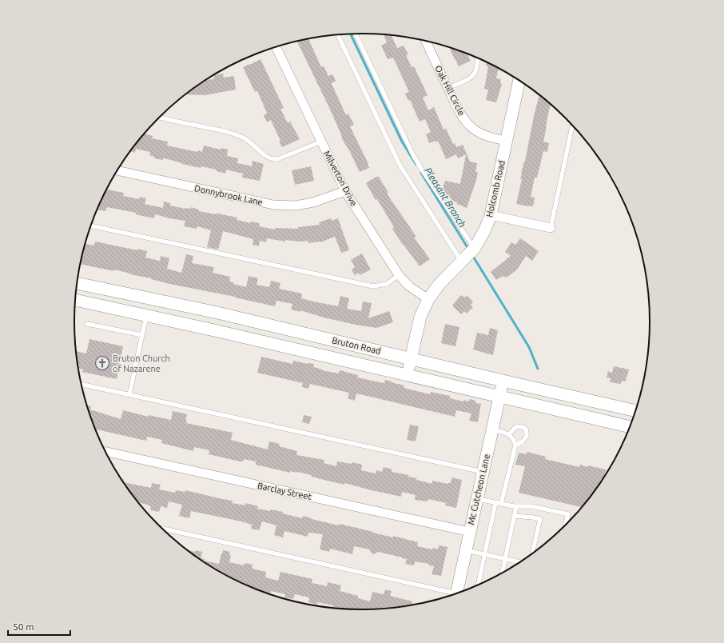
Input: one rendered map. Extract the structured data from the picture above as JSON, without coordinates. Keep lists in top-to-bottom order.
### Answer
{
  "streets": {
    "main road": ["Holcomb Road", "Bruton Road", "Mc Cutcheon Lane"],
    "street": [
      "Oak Hill Circle",
      "Milverton Drive",
      "Donnybrook Lane",
      "Barclay Street"
    ]
  },
  "crossings": [
    ["Oak Hill Circle", "Holcomb Road"],
    ["Milverton Drive", "Holcomb Road"],
    ["Milverton Drive", "Donnybrook Lane"],
    ["Holcomb Road", "Bruton Road"],
    ["Bruton Road", "Mc Cutcheon Lane"],
    ["Mc Cutcheon Lane", "Barclay Street"]
  ],
  "water": ["Pleasant Branch"],
  "places": {
    "church": ["Bruton Church of Nazarene"]
  },
  "scale_bar": "50 m"
}
